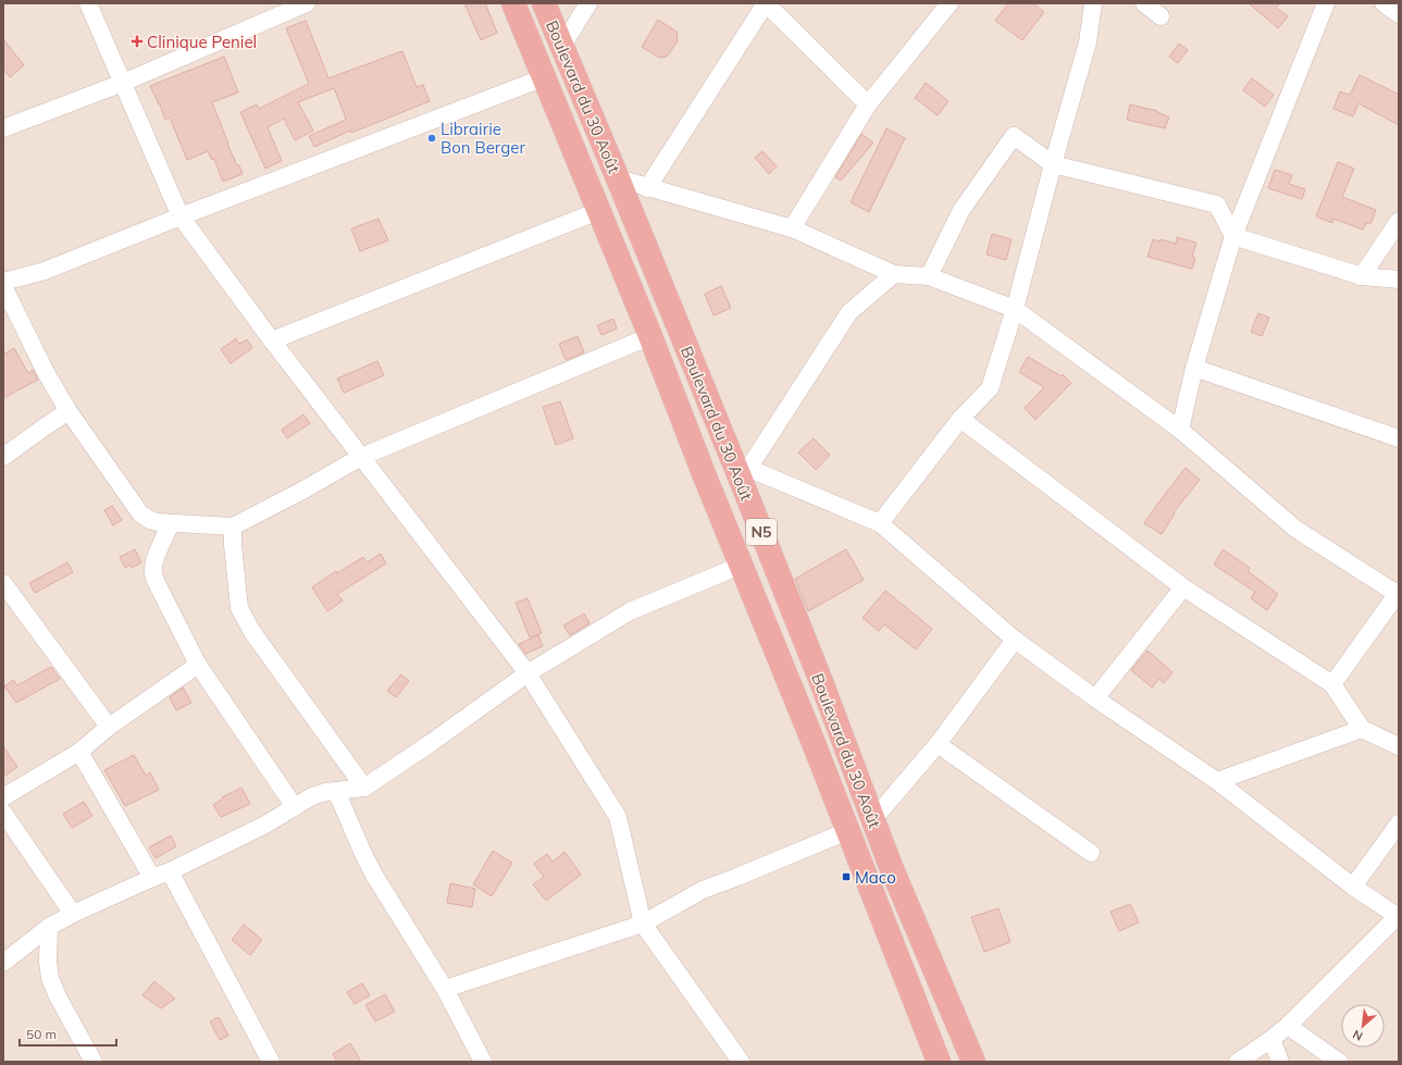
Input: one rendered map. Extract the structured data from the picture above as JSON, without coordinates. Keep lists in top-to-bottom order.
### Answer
{
  "streets": {
    "highway": ["Boulevard du 30 Août", "N5"]
  },
  "places": {
    "health": ["Clinique Peniel"],
    "other": ["Librairie Bon Berger"],
    "transit": ["Maco"]
  },
  "scale_bar": "50 m",
  "north": "bottom left"
}
